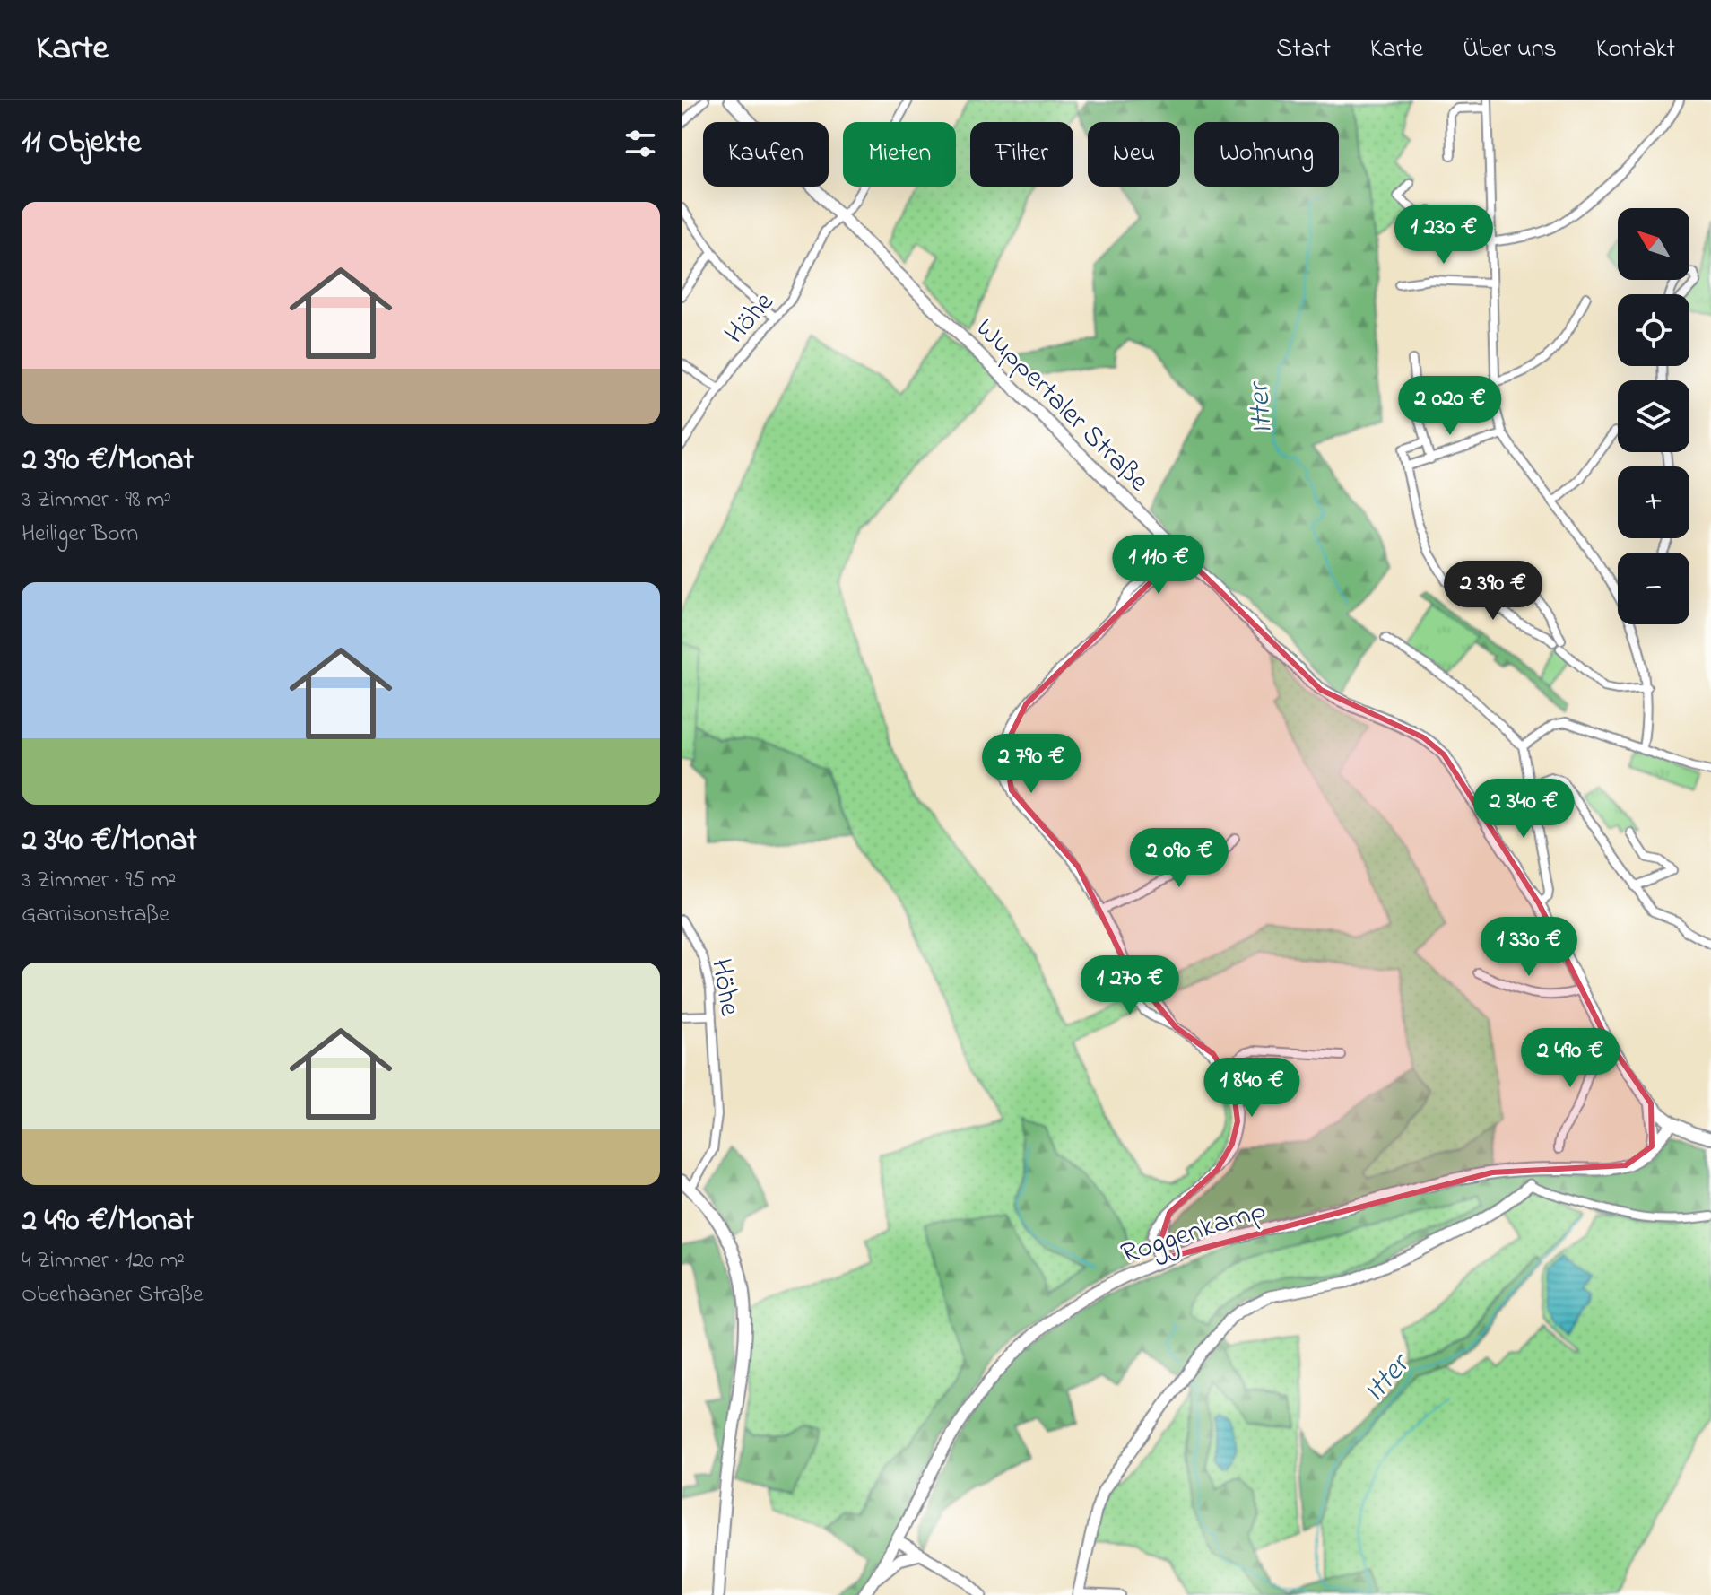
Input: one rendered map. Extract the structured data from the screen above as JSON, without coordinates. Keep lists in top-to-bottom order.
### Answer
{
  "streets": {
    "main road": ["Wuppertaler Straße", "Roggenkamp"],
    "street": ["Höhe"]
  },
  "crossings": [
    ["Höhe", "Wuppertaler Straße"],
    ["Wuppertaler Straße", "Roggenkamp"]
  ],
  "water": ["Itter"],
  "north": "top left",
  "page": {
    "header": "Karte",
    "nav": [
      "Start",
      "Karte",
      "Über uns",
      "Kontakt"
    ],
    "heading": "11 Objekte",
    "chip": [
      "Kaufen",
      "Mieten",
      "Filter",
      "Neu",
      "Wohnung"
    ],
    "list": [
      {
        "name": "2 390 €/Monat",
        "note": "3 Zimmer · 98 m² · Heiliger Born"
      },
      {
        "name": "2 340 €/Monat",
        "note": "3 Zimmer · 95 m² · Garnisonstraße"
      },
      {
        "name": "2 490 €/Monat",
        "note": "4 Zimmer · 120 m² · Oberhaaner Straße"
      }
    ],
    "price": [
      "1 230 €",
      "2 020 €",
      "1 110 €",
      "2 390 €",
      "2 790 €",
      "2 340 €",
      "2 090 €",
      "1 330 €",
      "1 270 €",
      "2 490 €",
      "1 840 €"
    ],
    "map_buttons": ["+", "−"]
  }
}
